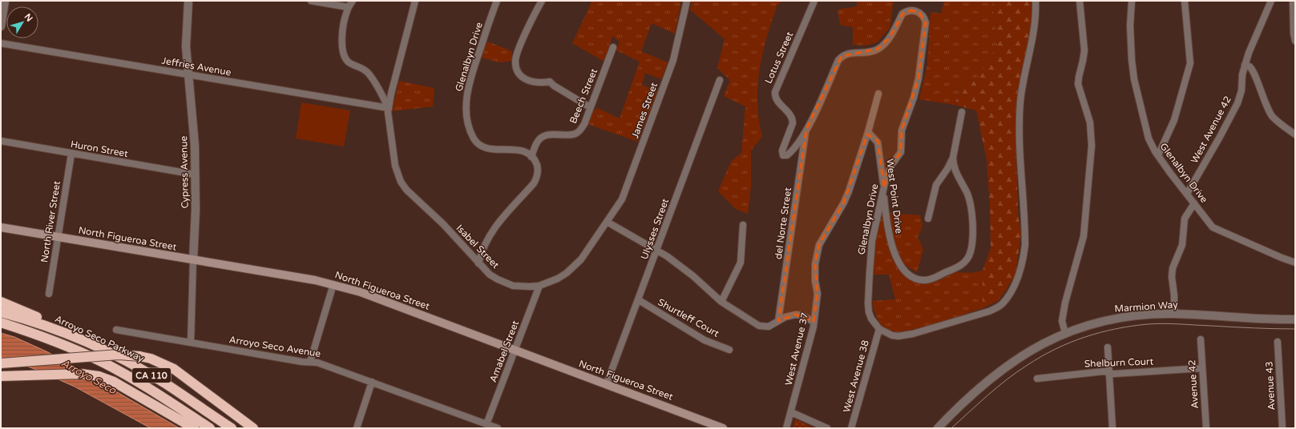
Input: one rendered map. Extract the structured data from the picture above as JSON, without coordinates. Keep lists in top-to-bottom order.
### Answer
{
  "streets": {
    "highway": ["Arroyo Seco Parkway", "CA 110"],
    "main road": ["North Figueroa Street"],
    "street": [
      "Glenalbyn Drive",
      "Lotus Street",
      "Jeffries Avenue",
      "Beech Street",
      "James Street",
      "West Avenue 42",
      "Huron Street",
      "Cypress Avenue",
      "West Point Drive",
      "North River Street",
      "del Norte Street",
      "Ulysses Street",
      "Isabel Street",
      "Marmion Way",
      "Shurtleff Court",
      "Arroyo Seco Avenue",
      "West Avenue 37",
      "Amabel Street",
      "Shelburn Court",
      "West Avenue 38",
      "Avenue 42",
      "Avenue 43"
    ]
  },
  "crossings": [
    ["Glenalbyn Drive", "Lotus Street"],
    ["Glenalbyn Drive", "Beech Street"],
    ["Glenalbyn Drive", "West Avenue 42"],
    ["Glenalbyn Drive", "West Point Drive"],
    ["Glenalbyn Drive", "del Norte Street"],
    ["Glenalbyn Drive", "West Avenue 38"],
    ["Jeffries Avenue", "Cypress Avenue"],
    ["Jeffries Avenue", "Isabel Street"],
    ["James Street", "Isabel Street"],
    ["Huron Street", "Cypress Avenue"],
    ["Huron Street", "North River Street"],
    ["Cypress Avenue", "North Figueroa Street"],
    ["Cypress Avenue", "Arroyo Seco Avenue"],
    ["West Point Drive", "West Avenue 37"],
    ["North River Street", "North Figueroa Street"],
    ["Ulysses Street", "North Figueroa Street"],
    ["Ulysses Street", "Shurtleff Court"],
    ["North Figueroa Street", "Amabel Street"],
    ["Isabel Street", "Amabel Street"],
    ["Arroyo Seco Avenue", "Amabel Street"],
    ["Shelburn Court", "Avenue 42"]
  ],
  "water": ["Arroyo Seco"],
  "north": "top right"
}
